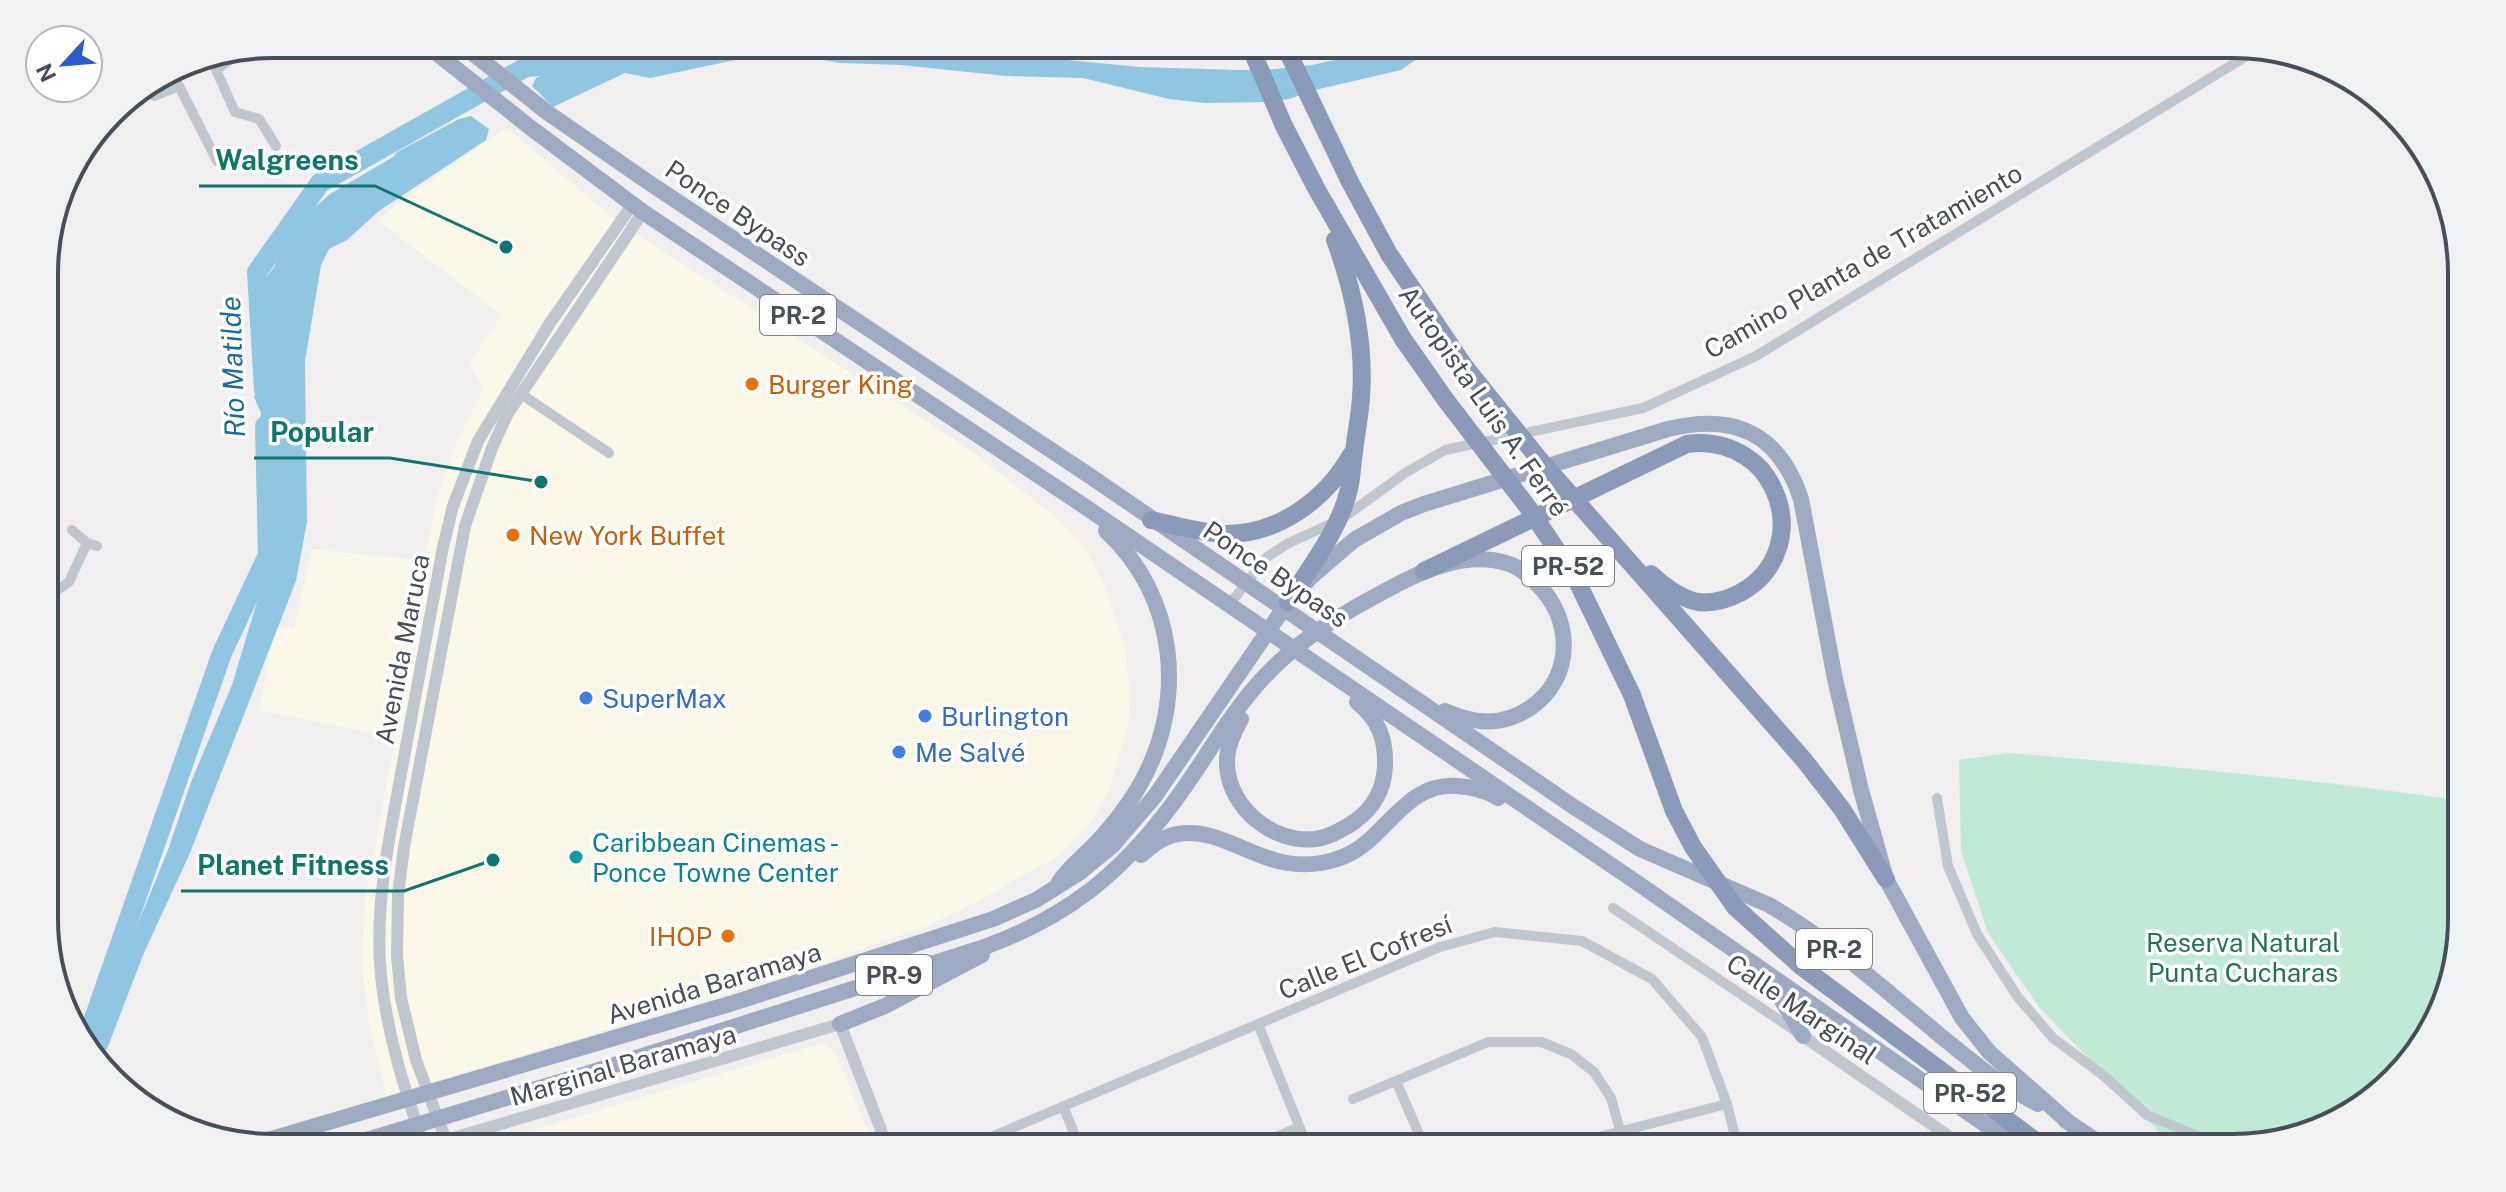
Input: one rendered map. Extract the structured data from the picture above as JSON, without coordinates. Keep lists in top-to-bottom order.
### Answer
{
  "streets": {
    "highway": [
      "Ponce Bypass",
      "PR-2",
      "Autopista Luis A. Ferré",
      "PR-52",
      "PR-9",
      "Avenida Baramaya"
    ],
    "street": [
      "Camino Planta de Tratamiento",
      "Avenida Maruca",
      "Calle El Cofresí",
      "Calle Marginal",
      "Marginal Baramaya"
    ]
  },
  "crossings": [
    ["Ponce Bypass", "Camino Planta de Tratamiento"],
    ["Ponce Bypass", "PR-2"],
    ["Ponce Bypass", "Avenida Maruca"],
    ["Ponce Bypass", "Avenida Baramaya"],
    ["PR-2", "Avenida Baramaya"],
    ["Autopista Luis A. Ferré", "Avenida Baramaya"],
    ["Avenida Maruca", "Avenida Baramaya"]
  ],
  "water": ["Río Matilde"],
  "parks": ["Reserva Natural Punta Cucharas"],
  "places": [
    "Walgreens",
    "Burger King",
    "Popular",
    "New York Buffet",
    "SuperMax",
    "Burlington",
    "Me Salvé",
    "Caribbean Cinemas - Ponce Towne Center",
    "Planet Fitness",
    "IHOP"
  ],
  "north": "bottom left"
}
